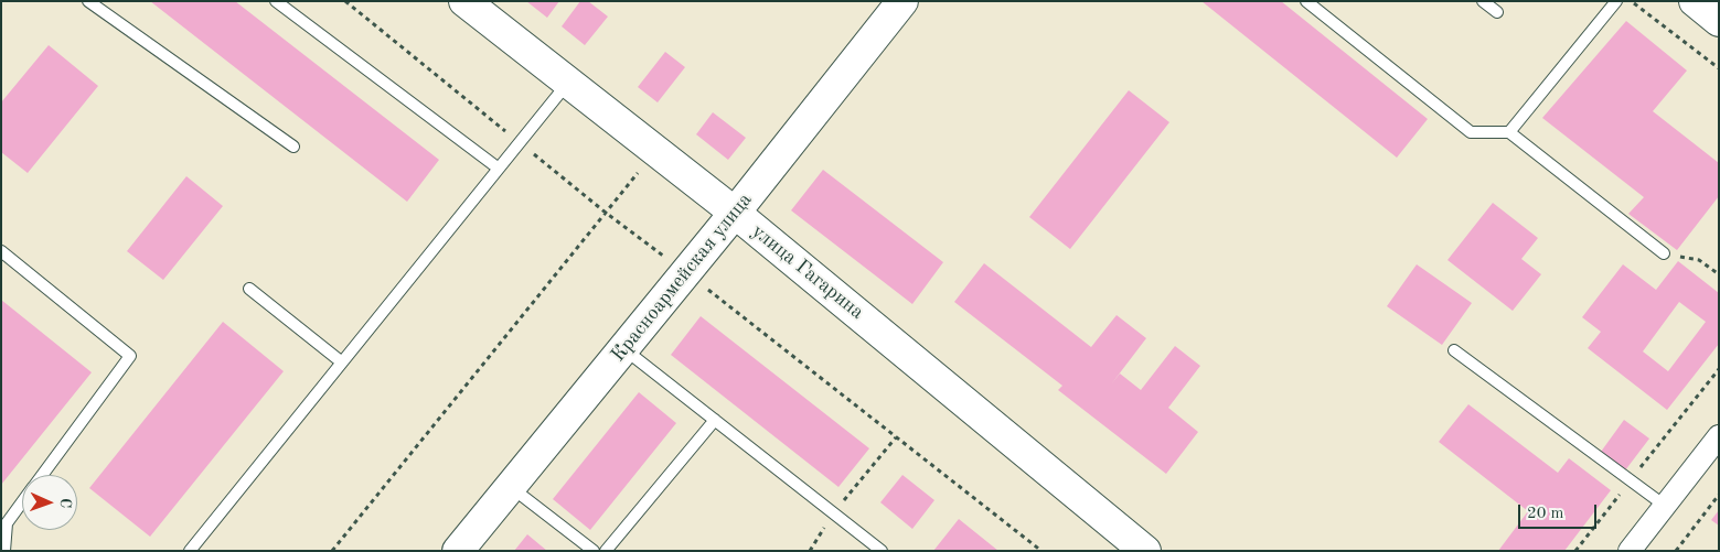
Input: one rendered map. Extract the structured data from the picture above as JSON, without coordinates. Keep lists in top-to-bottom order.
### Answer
{
  "streets": {
    "main road": ["улица Гагарина", "Красноармейская улица"]
  },
  "crossings": [
    ["улица Гагарина", "Красноармейская улица"]
  ],
  "scale_bar": "20 m",
  "north": "right"
}
